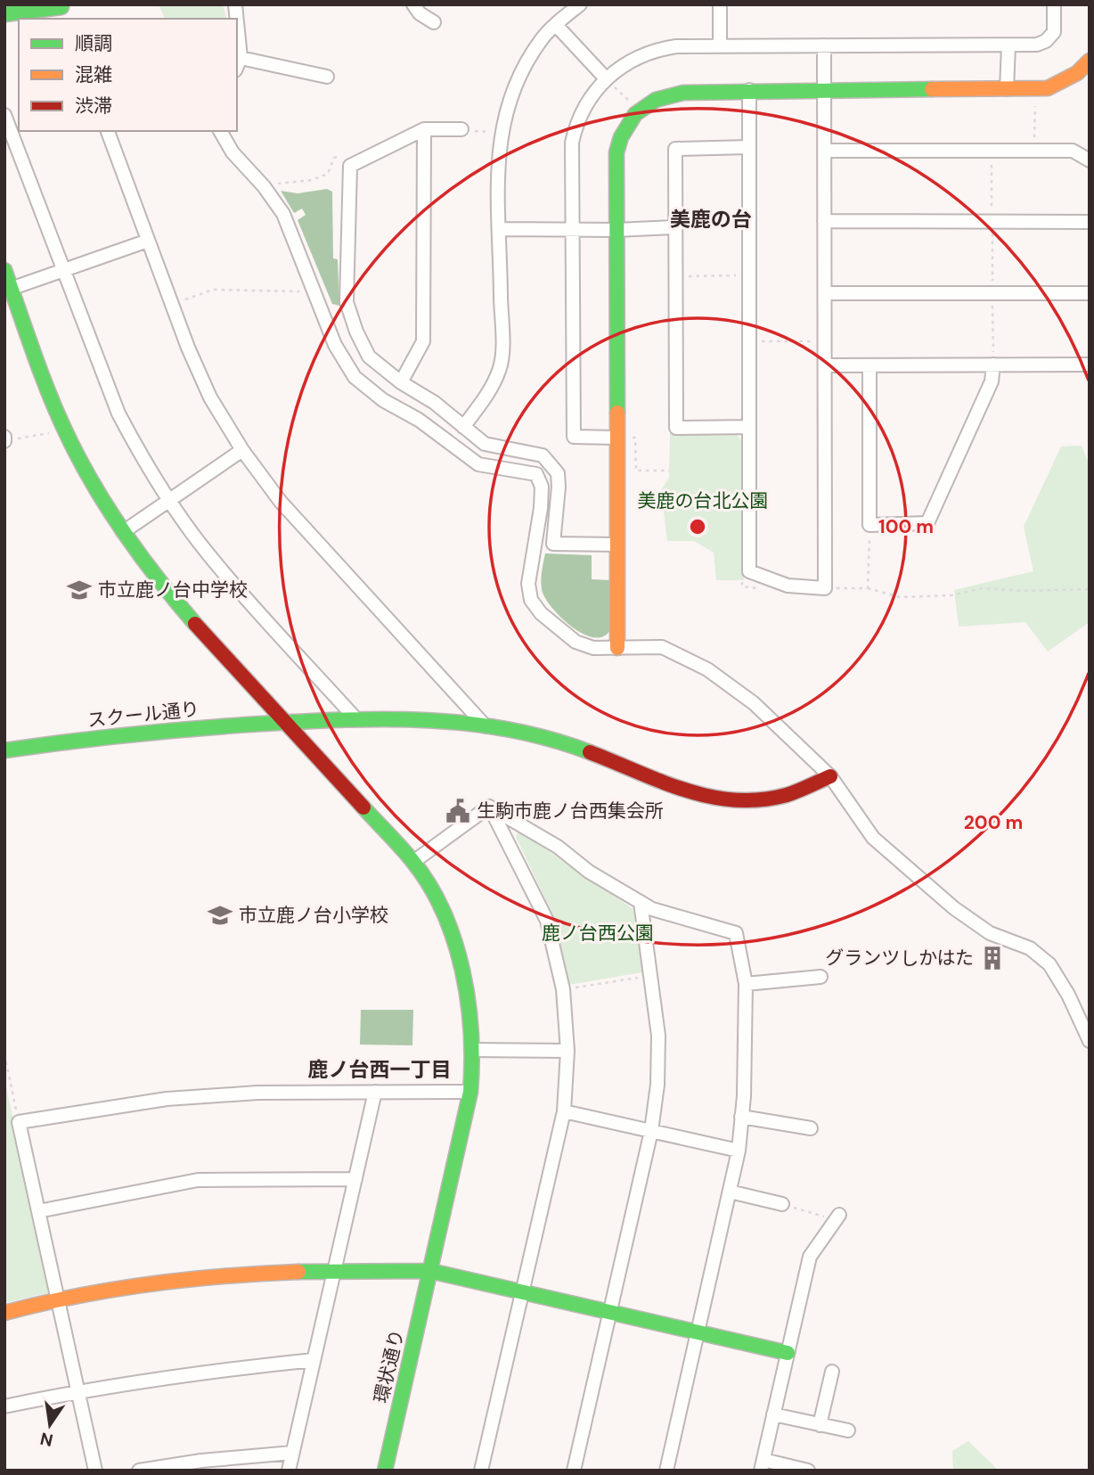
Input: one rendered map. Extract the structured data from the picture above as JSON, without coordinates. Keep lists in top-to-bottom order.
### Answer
{
  "streets": {
    "street": ["スクール通り", "環状通り"]
  },
  "crossings": [
    ["スクール通り", "環状通り"]
  ],
  "districts": ["美鹿の台", "鹿ノ台西一丁目"],
  "parks": ["美鹿の台北公園", "鹿ノ台西公園"],
  "places": {
    "school or university": ["市立鹿ノ台中学校", "市立鹿ノ台小学校"],
    "public building": ["生駒市鹿ノ台西集会所"],
    "building": ["グランツしかはた"]
  },
  "legend": ["順調", "混雑", "渋滞"],
  "north": "bottom",
  "rings": ["100 m", "200 m"]
}
